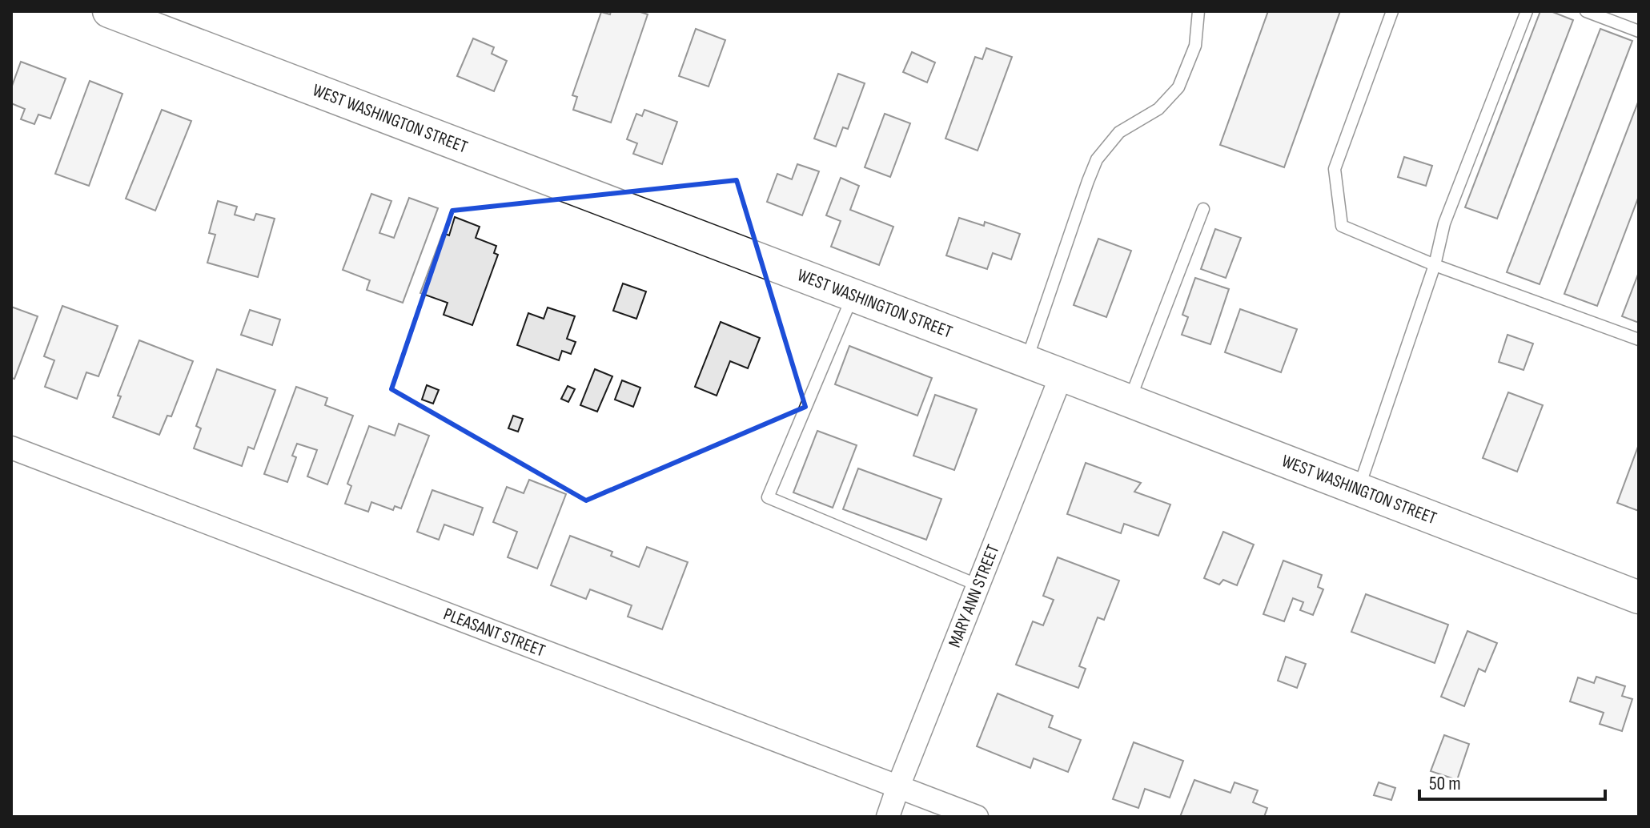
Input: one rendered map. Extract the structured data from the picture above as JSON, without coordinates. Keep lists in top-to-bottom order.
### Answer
{
  "streets": {
    "main road": ["WEST WASHINGTON STREET"],
    "street": ["MARY ANN STREET", "PLEASANT STREET"]
  },
  "crossings": [
    ["WEST WASHINGTON STREET", "MARY ANN STREET"],
    ["MARY ANN STREET", "PLEASANT STREET"]
  ],
  "scale_bar": "50 m"
}
